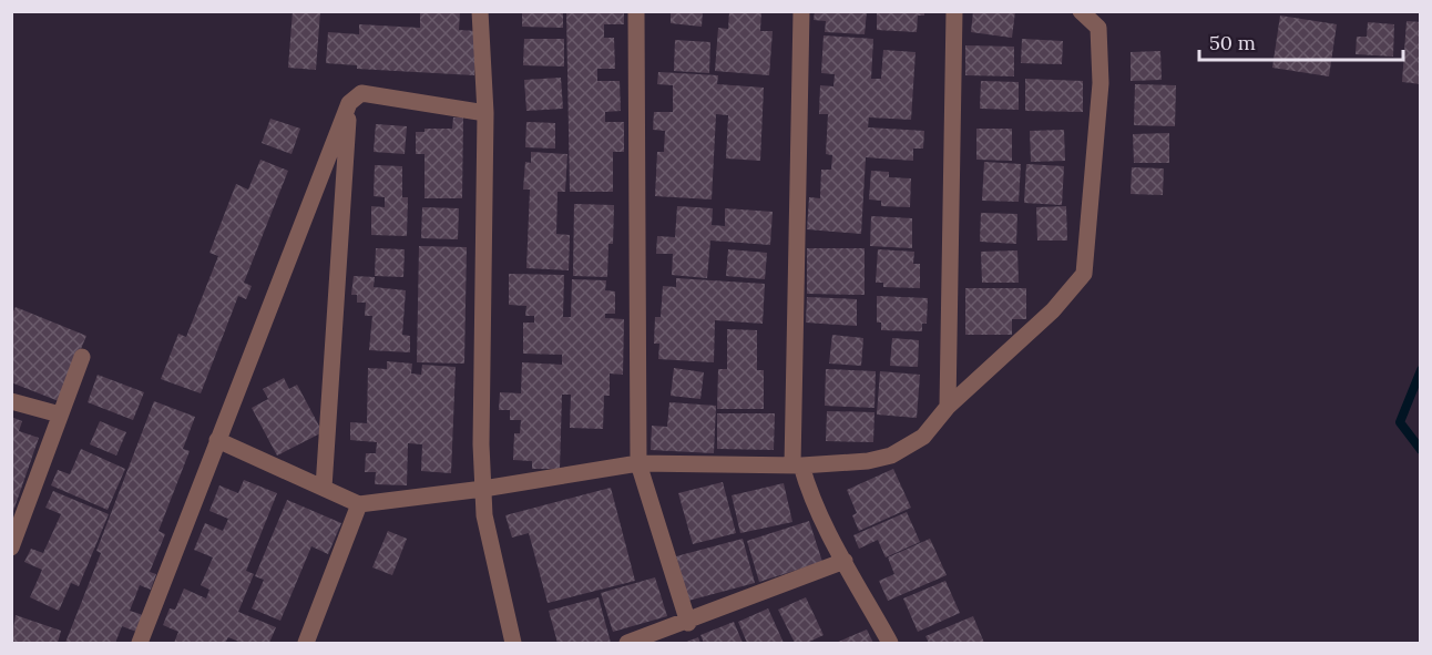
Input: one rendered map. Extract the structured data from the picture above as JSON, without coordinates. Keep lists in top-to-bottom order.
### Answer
{
  "scale_bar": "50 m"
}
